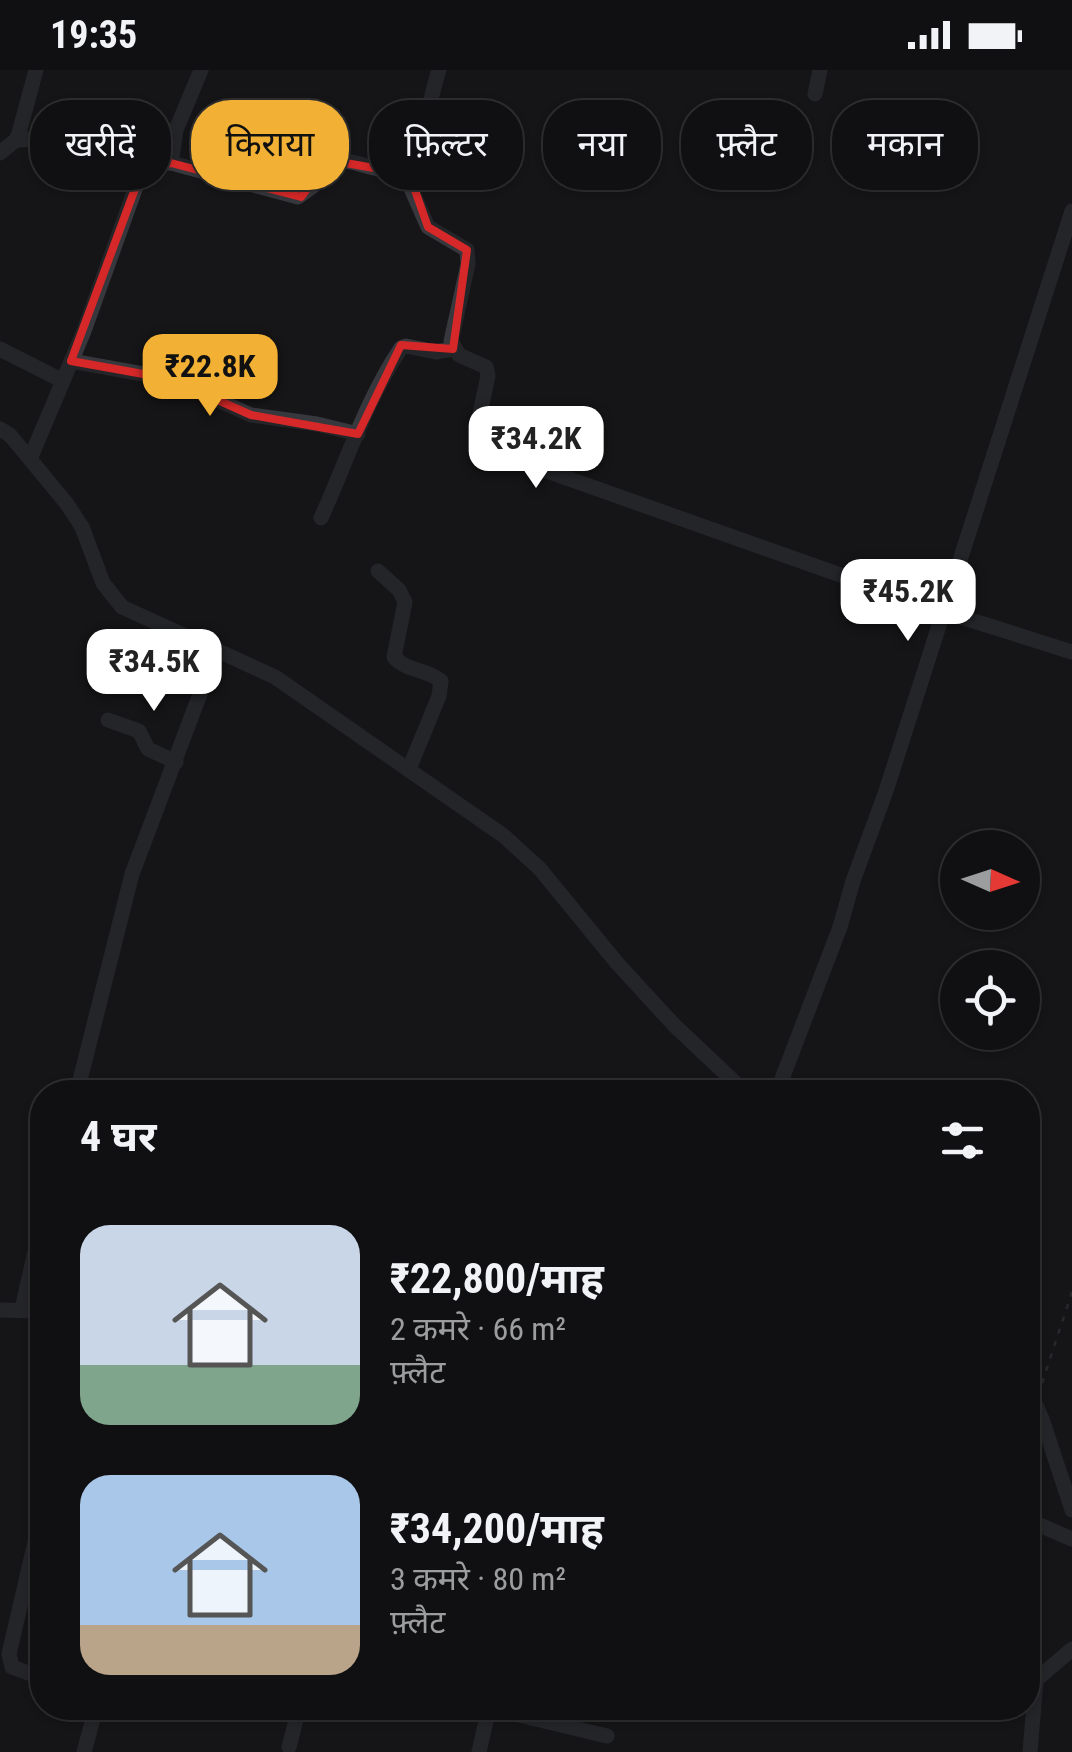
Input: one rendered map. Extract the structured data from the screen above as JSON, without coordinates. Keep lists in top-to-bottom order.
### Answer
{
  "north": "right",
  "page": {
    "status": "19:35",
    "chip": [
      "खरीदें",
      "किराया",
      "फ़िल्टर",
      "नया",
      "फ़्लैट",
      "मकान"
    ],
    "price": [
      "₹22.8K",
      "₹34.2K",
      "₹45.2K",
      "₹34.5K"
    ],
    "heading": "4 घर",
    "list": [
      {
        "name": "₹22,800/माह",
        "note": "2 कमरे · 66 m² · फ़्लैट"
      },
      {
        "name": "₹34,200/माह",
        "note": "3 कमरे · 80 m² · फ़्लैट"
      }
    ]
  }
}
